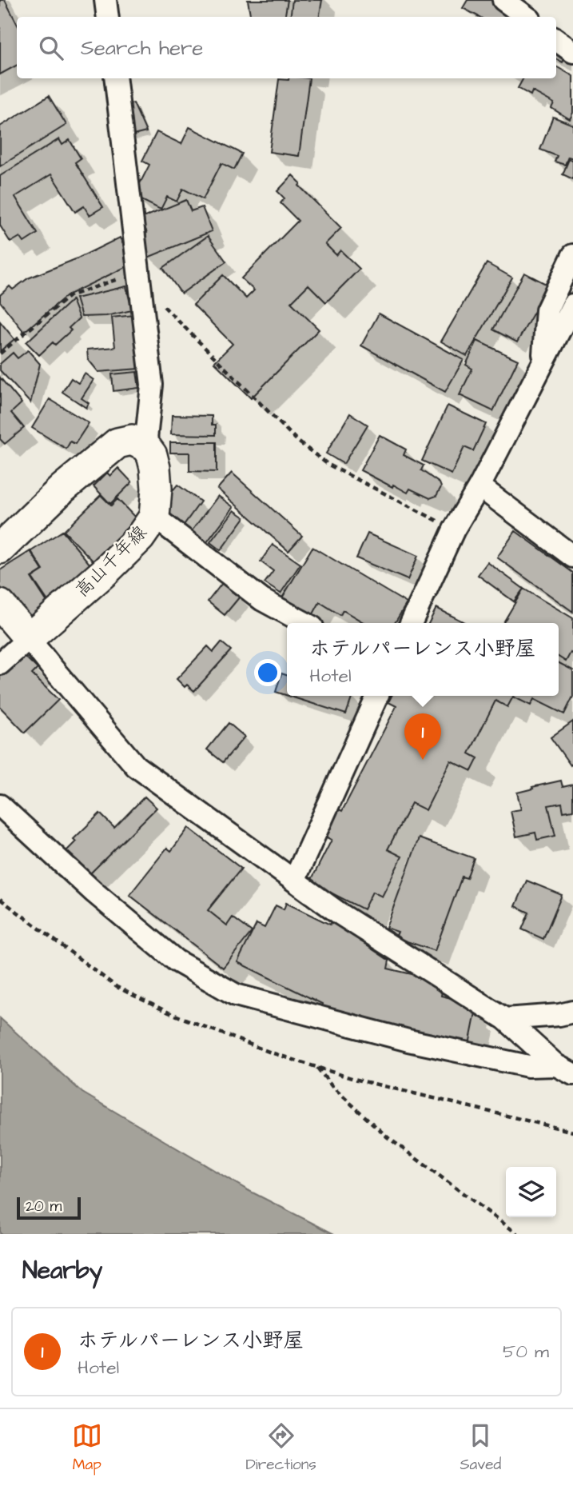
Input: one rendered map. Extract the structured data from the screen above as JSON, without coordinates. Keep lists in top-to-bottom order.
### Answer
{
  "streets": {
    "main road": ["高山千年線"]
  },
  "scale_bar": "20 m",
  "page": {
    "search": "Search here",
    "popup": ["ホテルパーレンス小野屋", "Hotel"],
    "pins": "1",
    "scale": "20 m",
    "heading": "Nearby",
    "list": [
      {
        "mark": "1",
        "name": "ホテルパーレンス小野屋",
        "note": "Hotel",
        "value": "50 m"
      }
    ],
    "nav": ["Map", "Directions", "Saved"]
  }
}
